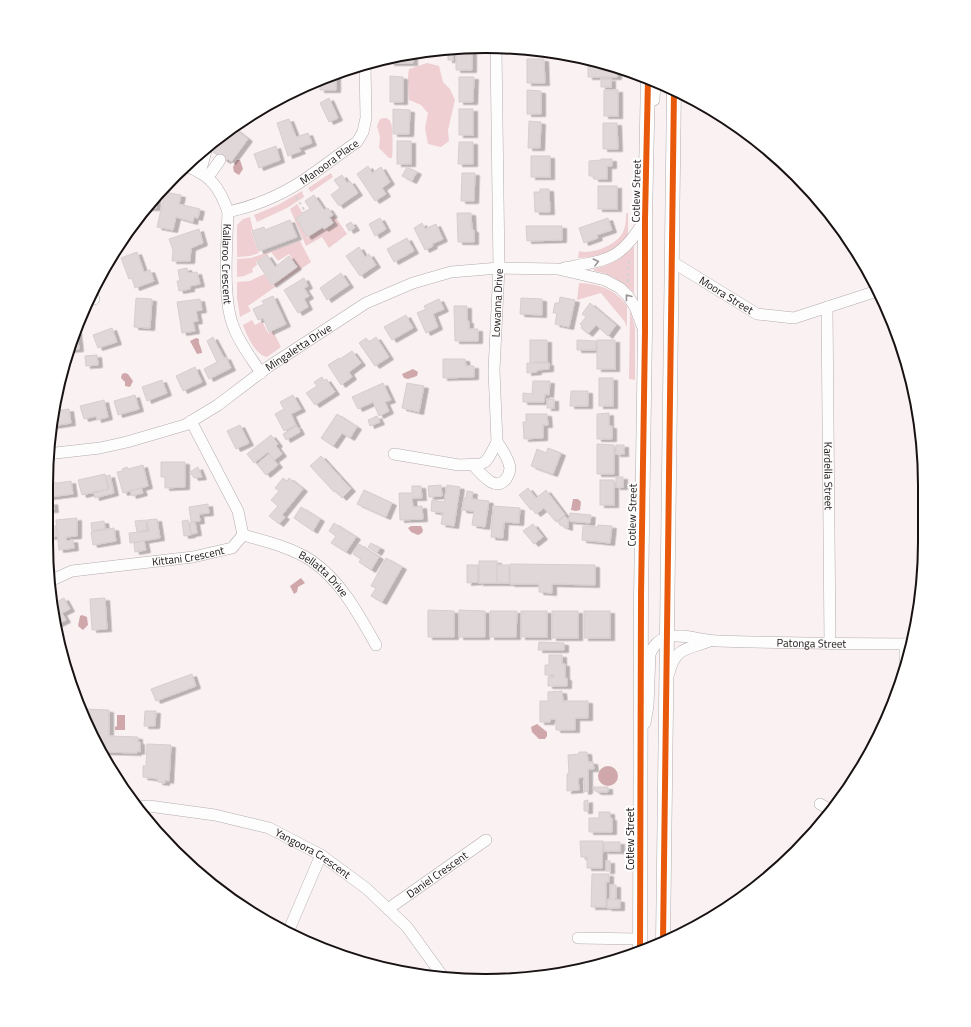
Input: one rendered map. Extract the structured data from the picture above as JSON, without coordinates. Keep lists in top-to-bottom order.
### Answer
{
  "streets": {
    "main road": ["Cotlew Street"],
    "street": [
      "Manoora Place",
      "Kallaroo Crescent",
      "Moora Street",
      "Lowanna Drive",
      "Mingaletta Drive",
      "Kardella Street",
      "Kittani Crescent",
      "Bellatta Drive",
      "Patonga Street",
      "Yangoora Crescent",
      "Daniel Crescent"
    ]
  },
  "crossings": [
    ["Manoora Place", "Kallaroo Crescent"],
    ["Cotlew Street", "Mingaletta Drive"],
    ["Kallaroo Crescent", "Mingaletta Drive"],
    ["Moora Street", "Kardella Street"],
    ["Lowanna Drive", "Mingaletta Drive"],
    ["Kardella Street", "Patonga Street"],
    ["Kittani Crescent", "Bellatta Drive"],
    ["Yangoora Crescent", "Daniel Crescent"]
  ]
}
